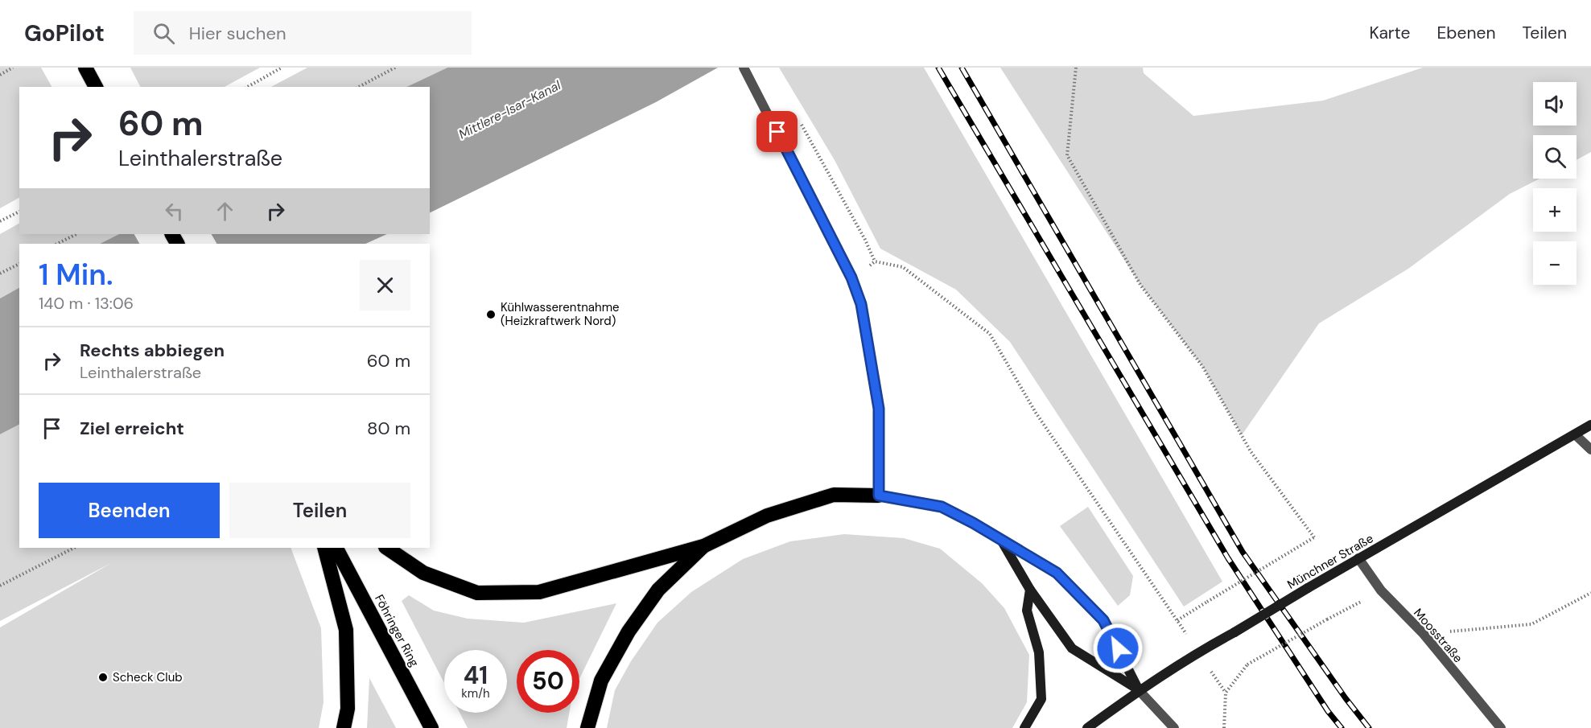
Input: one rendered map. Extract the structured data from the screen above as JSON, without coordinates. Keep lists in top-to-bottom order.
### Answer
{
  "streets": {
    "highway": ["Föhringer Ring"],
    "main road": ["Münchner Straße"],
    "street": ["Moosstraße"]
  },
  "crossings": [
    ["Münchner Straße", "Moosstraße"]
  ],
  "water": ["Mittlere-Isar-Kanal"],
  "places": ["Kühlwasserentnahme (Heizkraftwerk Nord)", "Scheck Club"],
  "page": {
    "header": "GoPilot",
    "search": "Hier suchen",
    "nav": ["Karte", "Ebenen", "Teilen"],
    "map_buttons": ["+", "−"],
    "turn": ["60 m", "Leinthalerstraße"],
    "heading": ["1 Min.", "140 m · 13:06"],
    "list": [
      {
        "name": "Rechts abbiegen",
        "note": "Leinthalerstraße",
        "value": "60 m"
      },
      {
        "name": "Ziel erreicht",
        "value": "80 m"
      }
    ],
    "buttons": ["Beenden", "Teilen"],
    "speed": "41 km/h",
    "limit": "50"
  }
}
